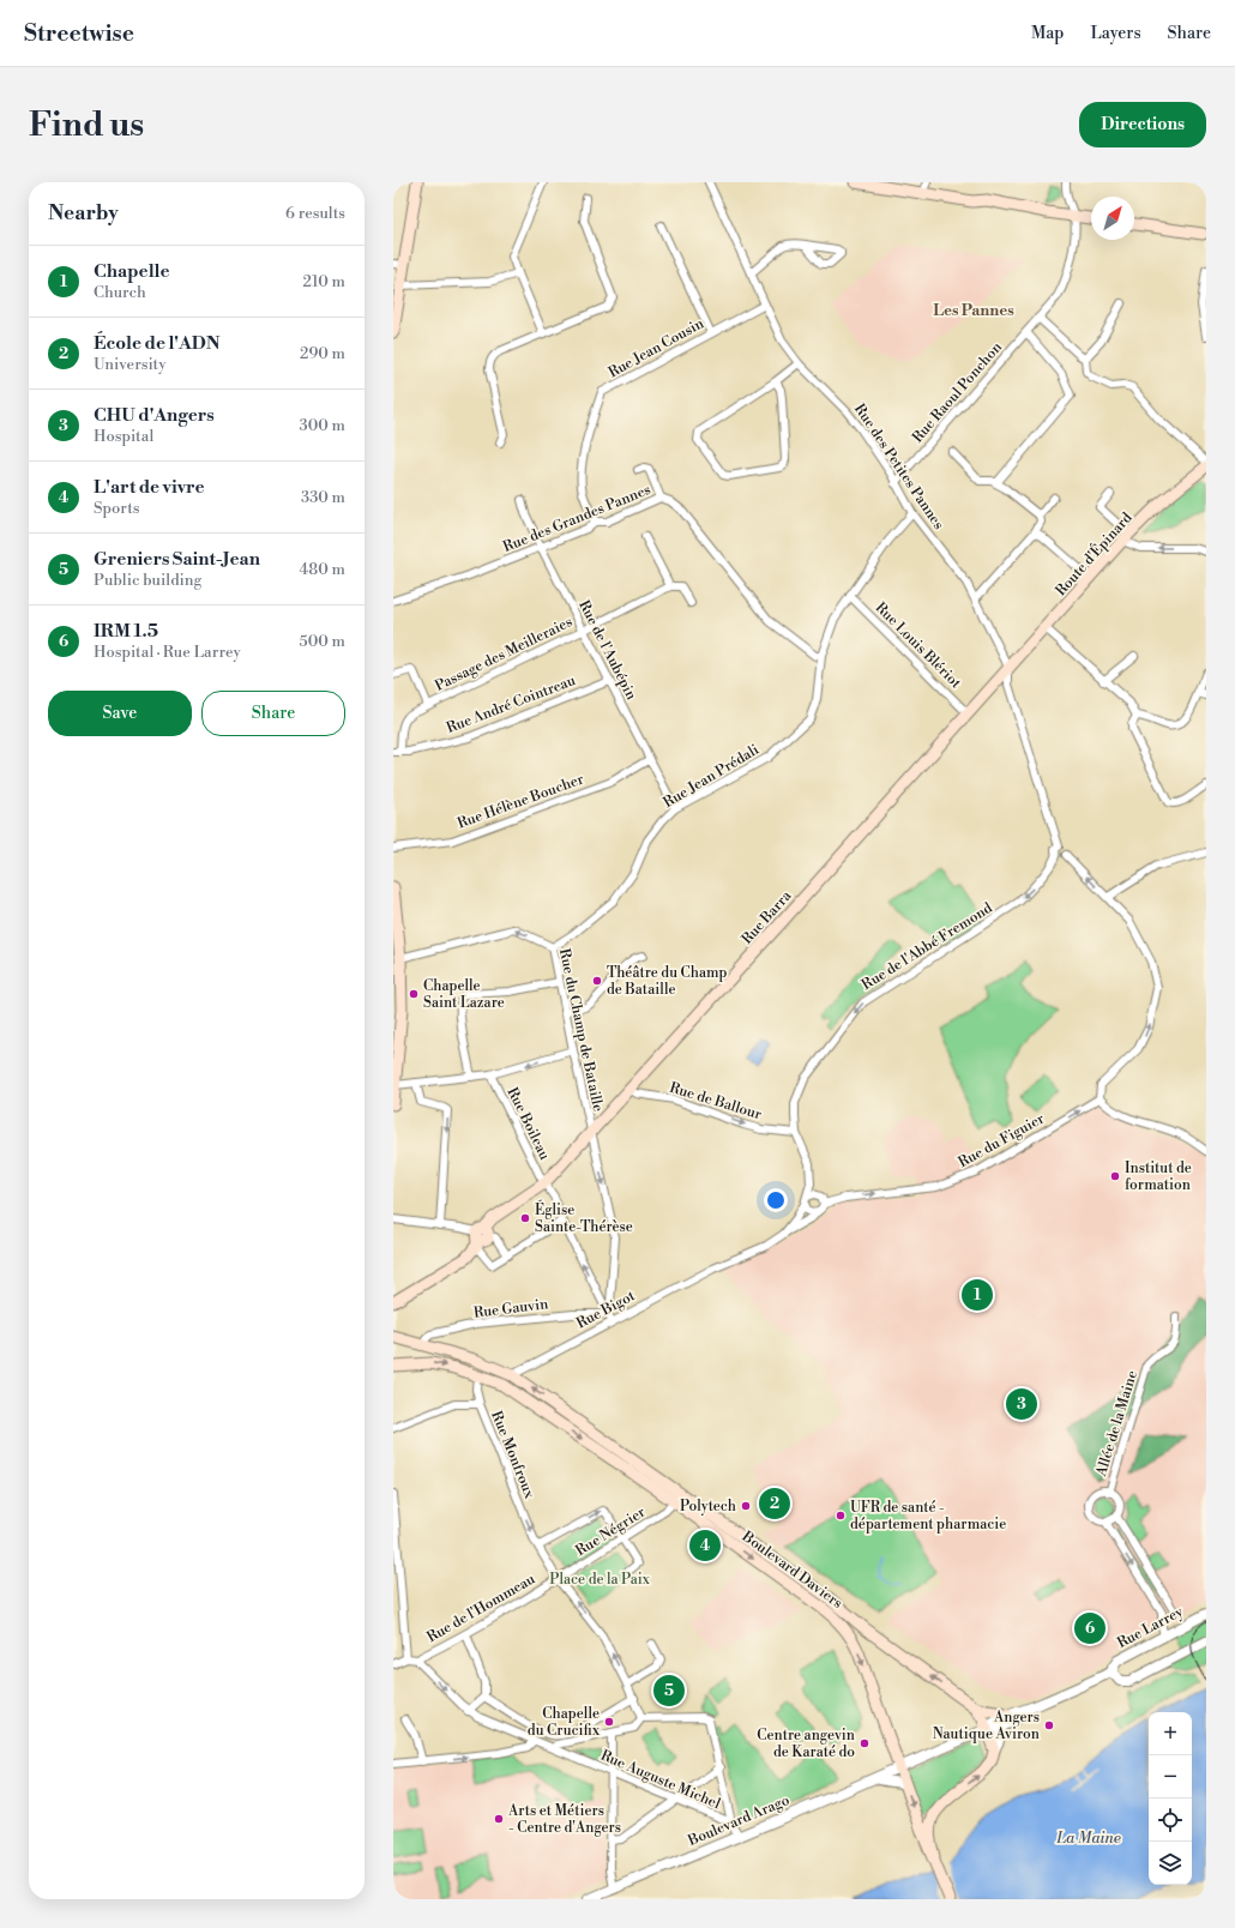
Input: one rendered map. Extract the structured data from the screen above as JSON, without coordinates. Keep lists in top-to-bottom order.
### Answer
{
  "streets": {
    "main road": ["Route d'Épinard", "Rue Barra", "Boulevard Daviers"],
    "street": [
      "Rue Jean Cousin",
      "Rue Raoul Ponchon",
      "Rue des Petites Pannes",
      "Rue des Grandes Pannes",
      "Rue Louis Blériot",
      "Rue de l'Aubépin",
      "Passage des Meilleraies",
      "Rue André Cointreau",
      "Rue Jean Prédali",
      "Rue Hélène Boucher",
      "Rue de l'Abbé Fremond",
      "Rue du Champ de Bataille",
      "Rue de Ballour",
      "Rue Boileau",
      "Rue du Figuier",
      "Rue Gauvin",
      "Rue Bigot",
      "Allée de la Maine",
      "Rue Monfroux",
      "Rue Négrier",
      "Rue de l'Hommeau",
      "Rue Larrey",
      "Rue Auguste Michel",
      "Boulevard Arago"
    ]
  },
  "crossings": [
    ["Rue Jean Cousin", "Rue des Petites Pannes"],
    ["Rue Jean Cousin", "Rue des Grandes Pannes"],
    ["Rue Raoul Ponchon", "Rue des Petites Pannes"],
    ["Rue des Petites Pannes", "Route d'Épinard"],
    ["Rue des Petites Pannes", "Rue Jean Prédali"],
    ["Rue des Petites Pannes", "Rue Barra"],
    ["Rue des Grandes Pannes", "Rue de l'Aubépin"],
    ["Rue des Grandes Pannes", "Rue Jean Prédali"],
    ["Route d'Épinard", "Rue Barra"],
    ["Rue Louis Blériot", "Rue Jean Prédali"],
    ["Rue Louis Blériot", "Rue Barra"],
    ["Rue de l'Aubépin", "Passage des Meilleraies"],
    ["Rue de l'Aubépin", "Rue André Cointreau"],
    ["Rue de l'Aubépin", "Rue Jean Prédali"],
    ["Rue de l'Aubépin", "Rue Hélène Boucher"],
    ["Passage des Meilleraies", "Rue André Cointreau"],
    ["Rue Jean Prédali", "Rue du Champ de Bataille"],
    ["Rue Barra", "Rue du Champ de Bataille"],
    ["Rue Barra", "Rue de Ballour"],
    ["Rue Barra", "Rue Boileau"],
    ["Rue de l'Abbé Fremond", "Rue de Ballour"],
    ["Rue de l'Abbé Fremond", "Rue du Figuier"],
    ["Rue du Champ de Bataille", "Rue Boileau"],
    ["Rue du Champ de Bataille", "Rue Gauvin"],
    ["Rue Boileau", "Rue Gauvin"],
    ["Rue Boileau", "Rue Bigot"],
    ["Rue Gauvin", "Boulevard Daviers"],
    ["Rue Bigot", "Boulevard Daviers"],
    ["Rue Monfroux", "Boulevard Daviers"],
    ["Rue Négrier", "Boulevard Daviers"],
    ["Rue Négrier", "Rue de l'Hommeau"],
    ["Boulevard Daviers", "Rue Larrey"],
    ["Boulevard Daviers", "Boulevard Arago"],
    ["Rue de l'Hommeau", "Rue Auguste Michel"],
    ["Rue Larrey", "Boulevard Arago"]
  ],
  "one_way": [
    "Rue de l'Abbé Fremond",
    "Rue de Ballour",
    "Rue Boileau",
    "Rue du Figuier",
    "Rue Monfroux"
  ],
  "districts": ["Les Pannes"],
  "water": ["La Maine"],
  "parks": ["Place de la Paix"],
  "places": [
    "Théâtre du Champ de Bataille",
    "Chapelle Saint Lazare",
    "Institut de formation",
    "Église Sainte-Thérèse",
    "Polytech",
    "UFR de santé - département pharmacie",
    "Chapelle du Crucifix",
    "Angers Nautique Aviron",
    "Centre angevin de Karaté do",
    "Arts et Métiers - Centre d'Angers"
  ],
  "north": "top right",
  "page": {
    "header": "Streetwise",
    "nav": ["Map", "Layers", "Share"],
    "buttons": [
      "Directions",
      ["Save", "Share"]
    ],
    "title": "Find us",
    "heading": ["Nearby", "6 results"],
    "list": [
      {
        "mark": "1",
        "name": "Chapelle",
        "note": "Church",
        "value": "210 m"
      },
      {
        "mark": "2",
        "name": "École de l'ADN",
        "note": "University",
        "value": "290 m"
      },
      {
        "mark": "3",
        "name": "CHU d'Angers",
        "note": "Hospital",
        "value": "300 m"
      },
      {
        "mark": "4",
        "name": "L'art de vivre",
        "note": "Sports",
        "value": "330 m"
      },
      {
        "mark": "5",
        "name": "Greniers Saint-Jean",
        "note": "Public building",
        "value": "480 m"
      },
      {
        "mark": "6",
        "name": "IRM 1.5",
        "note": "Hospital · Rue Larrey",
        "value": "500 m"
      }
    ],
    "pins": [
      "1",
      "3",
      "2",
      "4",
      "6",
      "5"
    ],
    "map_buttons": ["+", "−"]
  }
}
